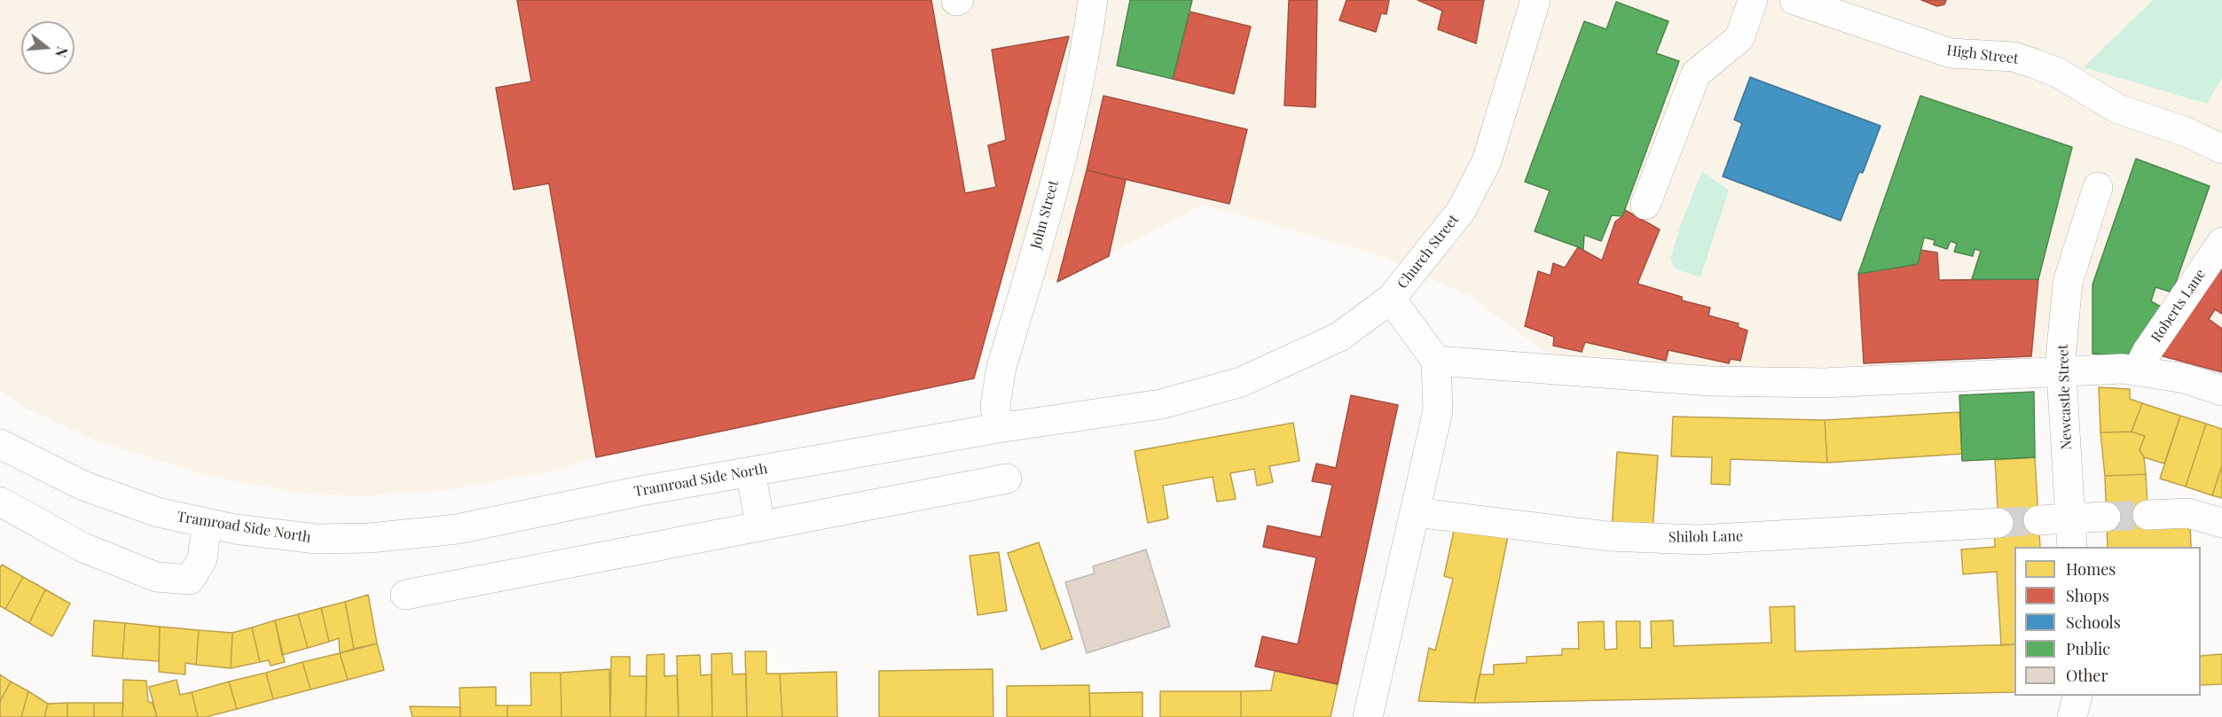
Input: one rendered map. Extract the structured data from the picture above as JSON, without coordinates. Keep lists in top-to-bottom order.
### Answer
{
  "streets": {
    "street": [
      "High Street",
      "John Street",
      "Church Street",
      "Roberts Lane",
      "Newcastle Street",
      "Tramroad Side North",
      "Shiloh Lane"
    ]
  },
  "crossings": [
    ["John Street", "Tramroad Side North"],
    ["Church Street", "Tramroad Side North"]
  ],
  "legend": [
    "Homes",
    "Shops",
    "Schools",
    "Public",
    "Other"
  ],
  "north": "right"
}
